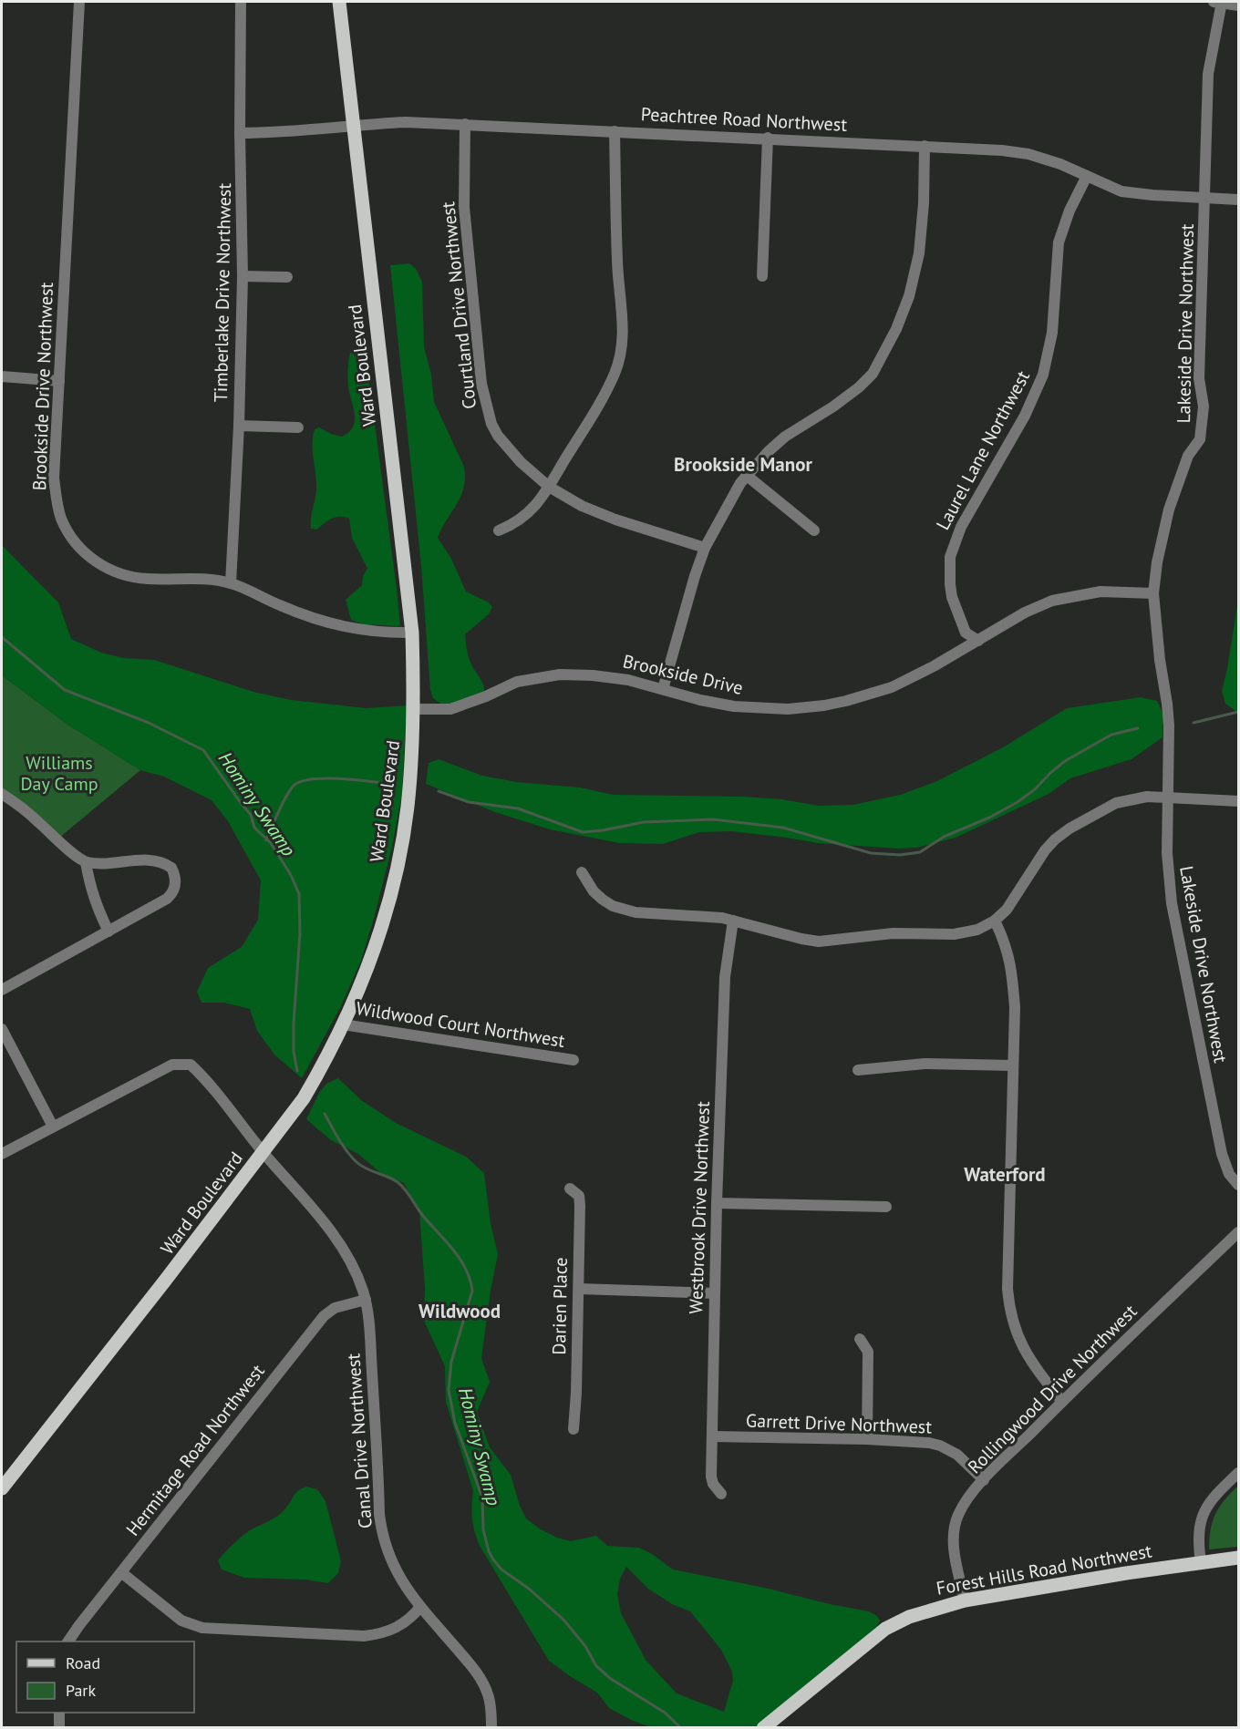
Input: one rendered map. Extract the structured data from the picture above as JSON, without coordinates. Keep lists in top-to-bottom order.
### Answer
{
  "streets": {
    "main road": ["Ward Boulevard", "Forest Hills Road Northwest"],
    "street": [
      "Peachtree Road Northwest",
      "Timberlake Drive Northwest",
      "Courtland Drive Northwest",
      "Lakeside Drive Northwest",
      "Brookside Drive Northwest",
      "Laurel Lane Northwest",
      "Brookside Drive",
      "Wildwood Court Northwest",
      "Westbrook Drive Northwest",
      "Darien Place",
      "Rollingwood Drive Northwest",
      "Garrett Drive Northwest",
      "Canal Drive Northwest",
      "Hermitage Road Northwest"
    ]
  },
  "crossings": [
    ["Peachtree Road Northwest", "Timberlake Drive Northwest"],
    ["Peachtree Road Northwest", "Courtland Drive Northwest"],
    ["Peachtree Road Northwest", "Lakeside Drive Northwest"],
    ["Peachtree Road Northwest", "Ward Boulevard"],
    ["Peachtree Road Northwest", "Laurel Lane Northwest"],
    ["Timberlake Drive Northwest", "Brookside Drive Northwest"],
    ["Lakeside Drive Northwest", "Brookside Drive"],
    ["Ward Boulevard", "Brookside Drive Northwest"],
    ["Ward Boulevard", "Brookside Drive"],
    ["Ward Boulevard", "Wildwood Court Northwest"],
    ["Ward Boulevard", "Canal Drive Northwest"],
    ["Laurel Lane Northwest", "Brookside Drive"],
    ["Westbrook Drive Northwest", "Garrett Drive Northwest"],
    ["Rollingwood Drive Northwest", "Garrett Drive Northwest"],
    ["Rollingwood Drive Northwest", "Forest Hills Road Northwest"],
    ["Canal Drive Northwest", "Hermitage Road Northwest"]
  ],
  "districts": ["Brookside Manor", "Waterford", "Wildwood"],
  "water": ["Hominy Swamp"],
  "parks": ["Williams Day Camp"],
  "legend": ["Road", "Park"]
}
